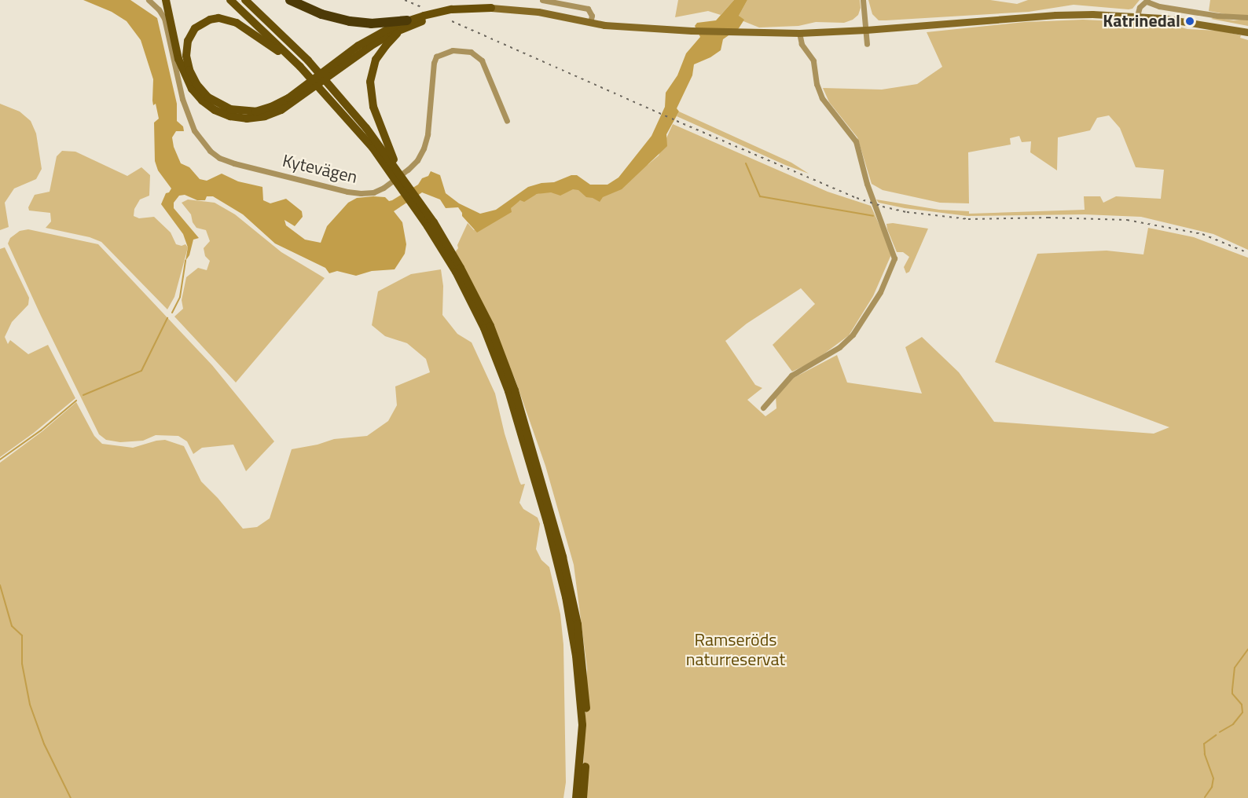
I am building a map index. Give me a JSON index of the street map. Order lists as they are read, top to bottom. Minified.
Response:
{"streets":{"street":["Kytevägen"]},"parks":["Ramseröds naturreservat"],"places":["Katrinedal"]}
